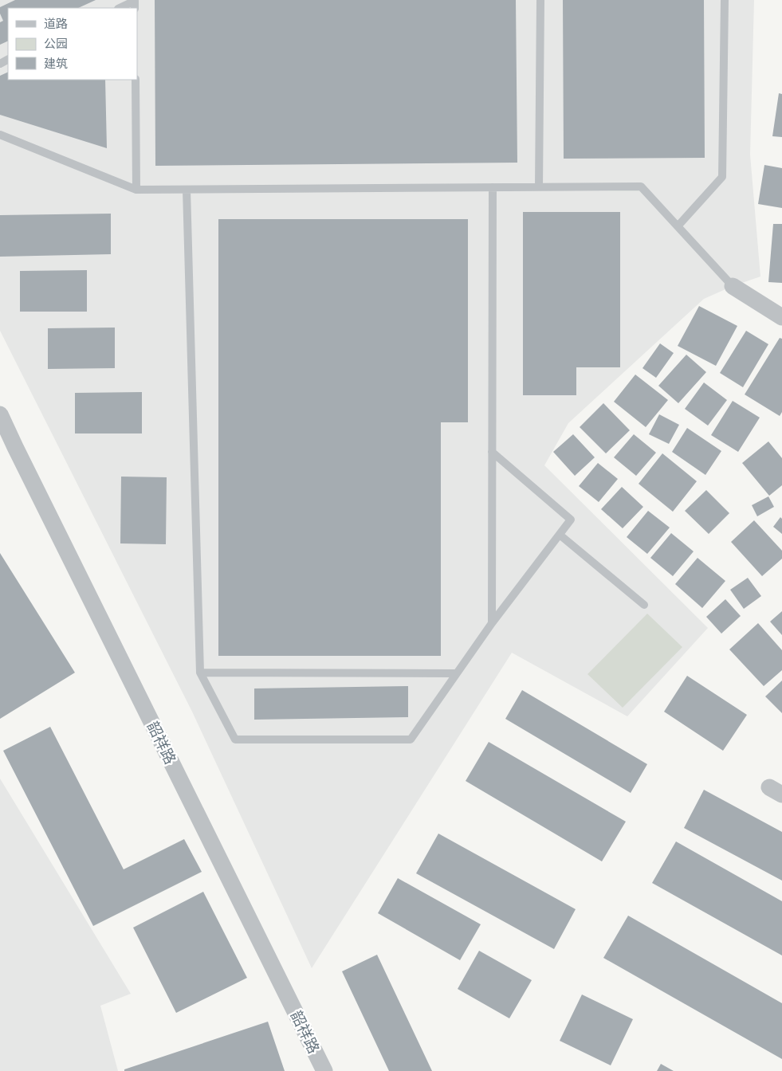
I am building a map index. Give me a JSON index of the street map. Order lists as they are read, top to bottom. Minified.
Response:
{"streets":{"street":["韶祥路"]},"legend":["道路","公园","建筑"]}
